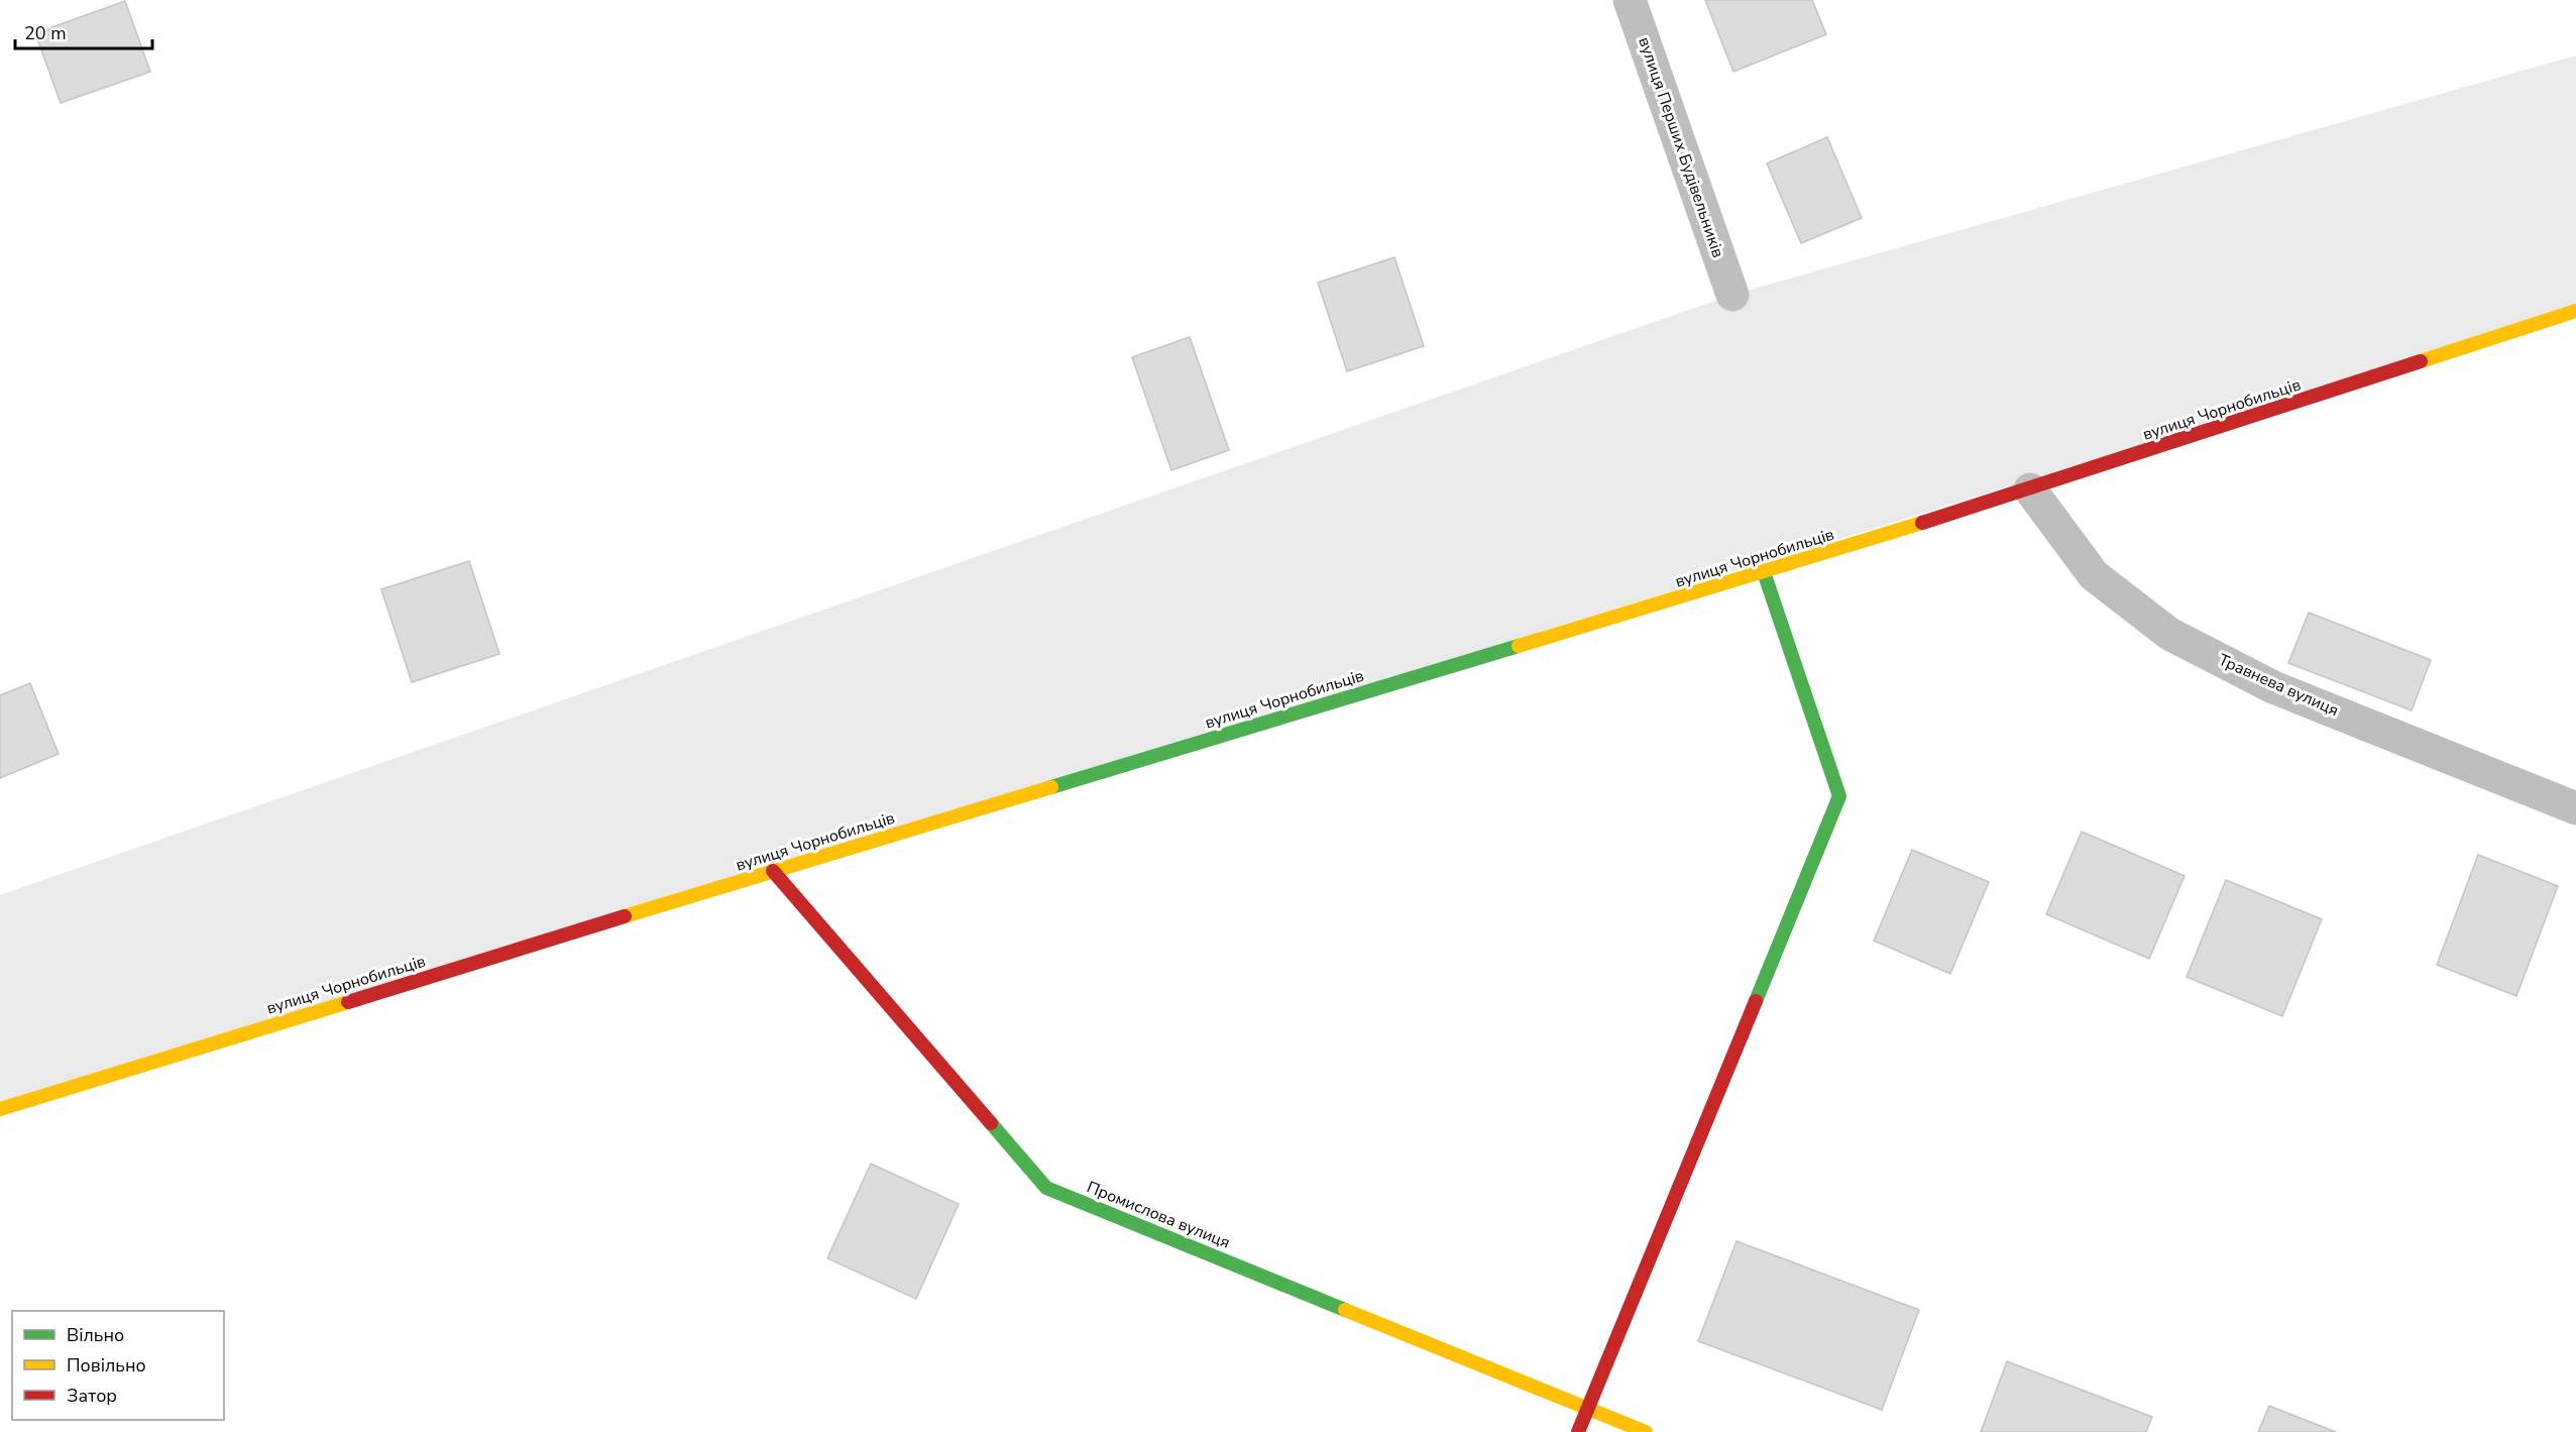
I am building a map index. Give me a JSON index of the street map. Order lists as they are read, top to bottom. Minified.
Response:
{"streets":{"street":["вулиця Перших Будівельників","вулиця Чорнобильців","Травнева вулиця","Промислова вулиця"]},"crossings":[["вулиця Чорнобильців","Травнева вулиця"],["вулиця Чорнобильців","Промислова вулиця"]],"legend":["Вільно","Повільно","Затор"],"scale_bar":"20 m"}
